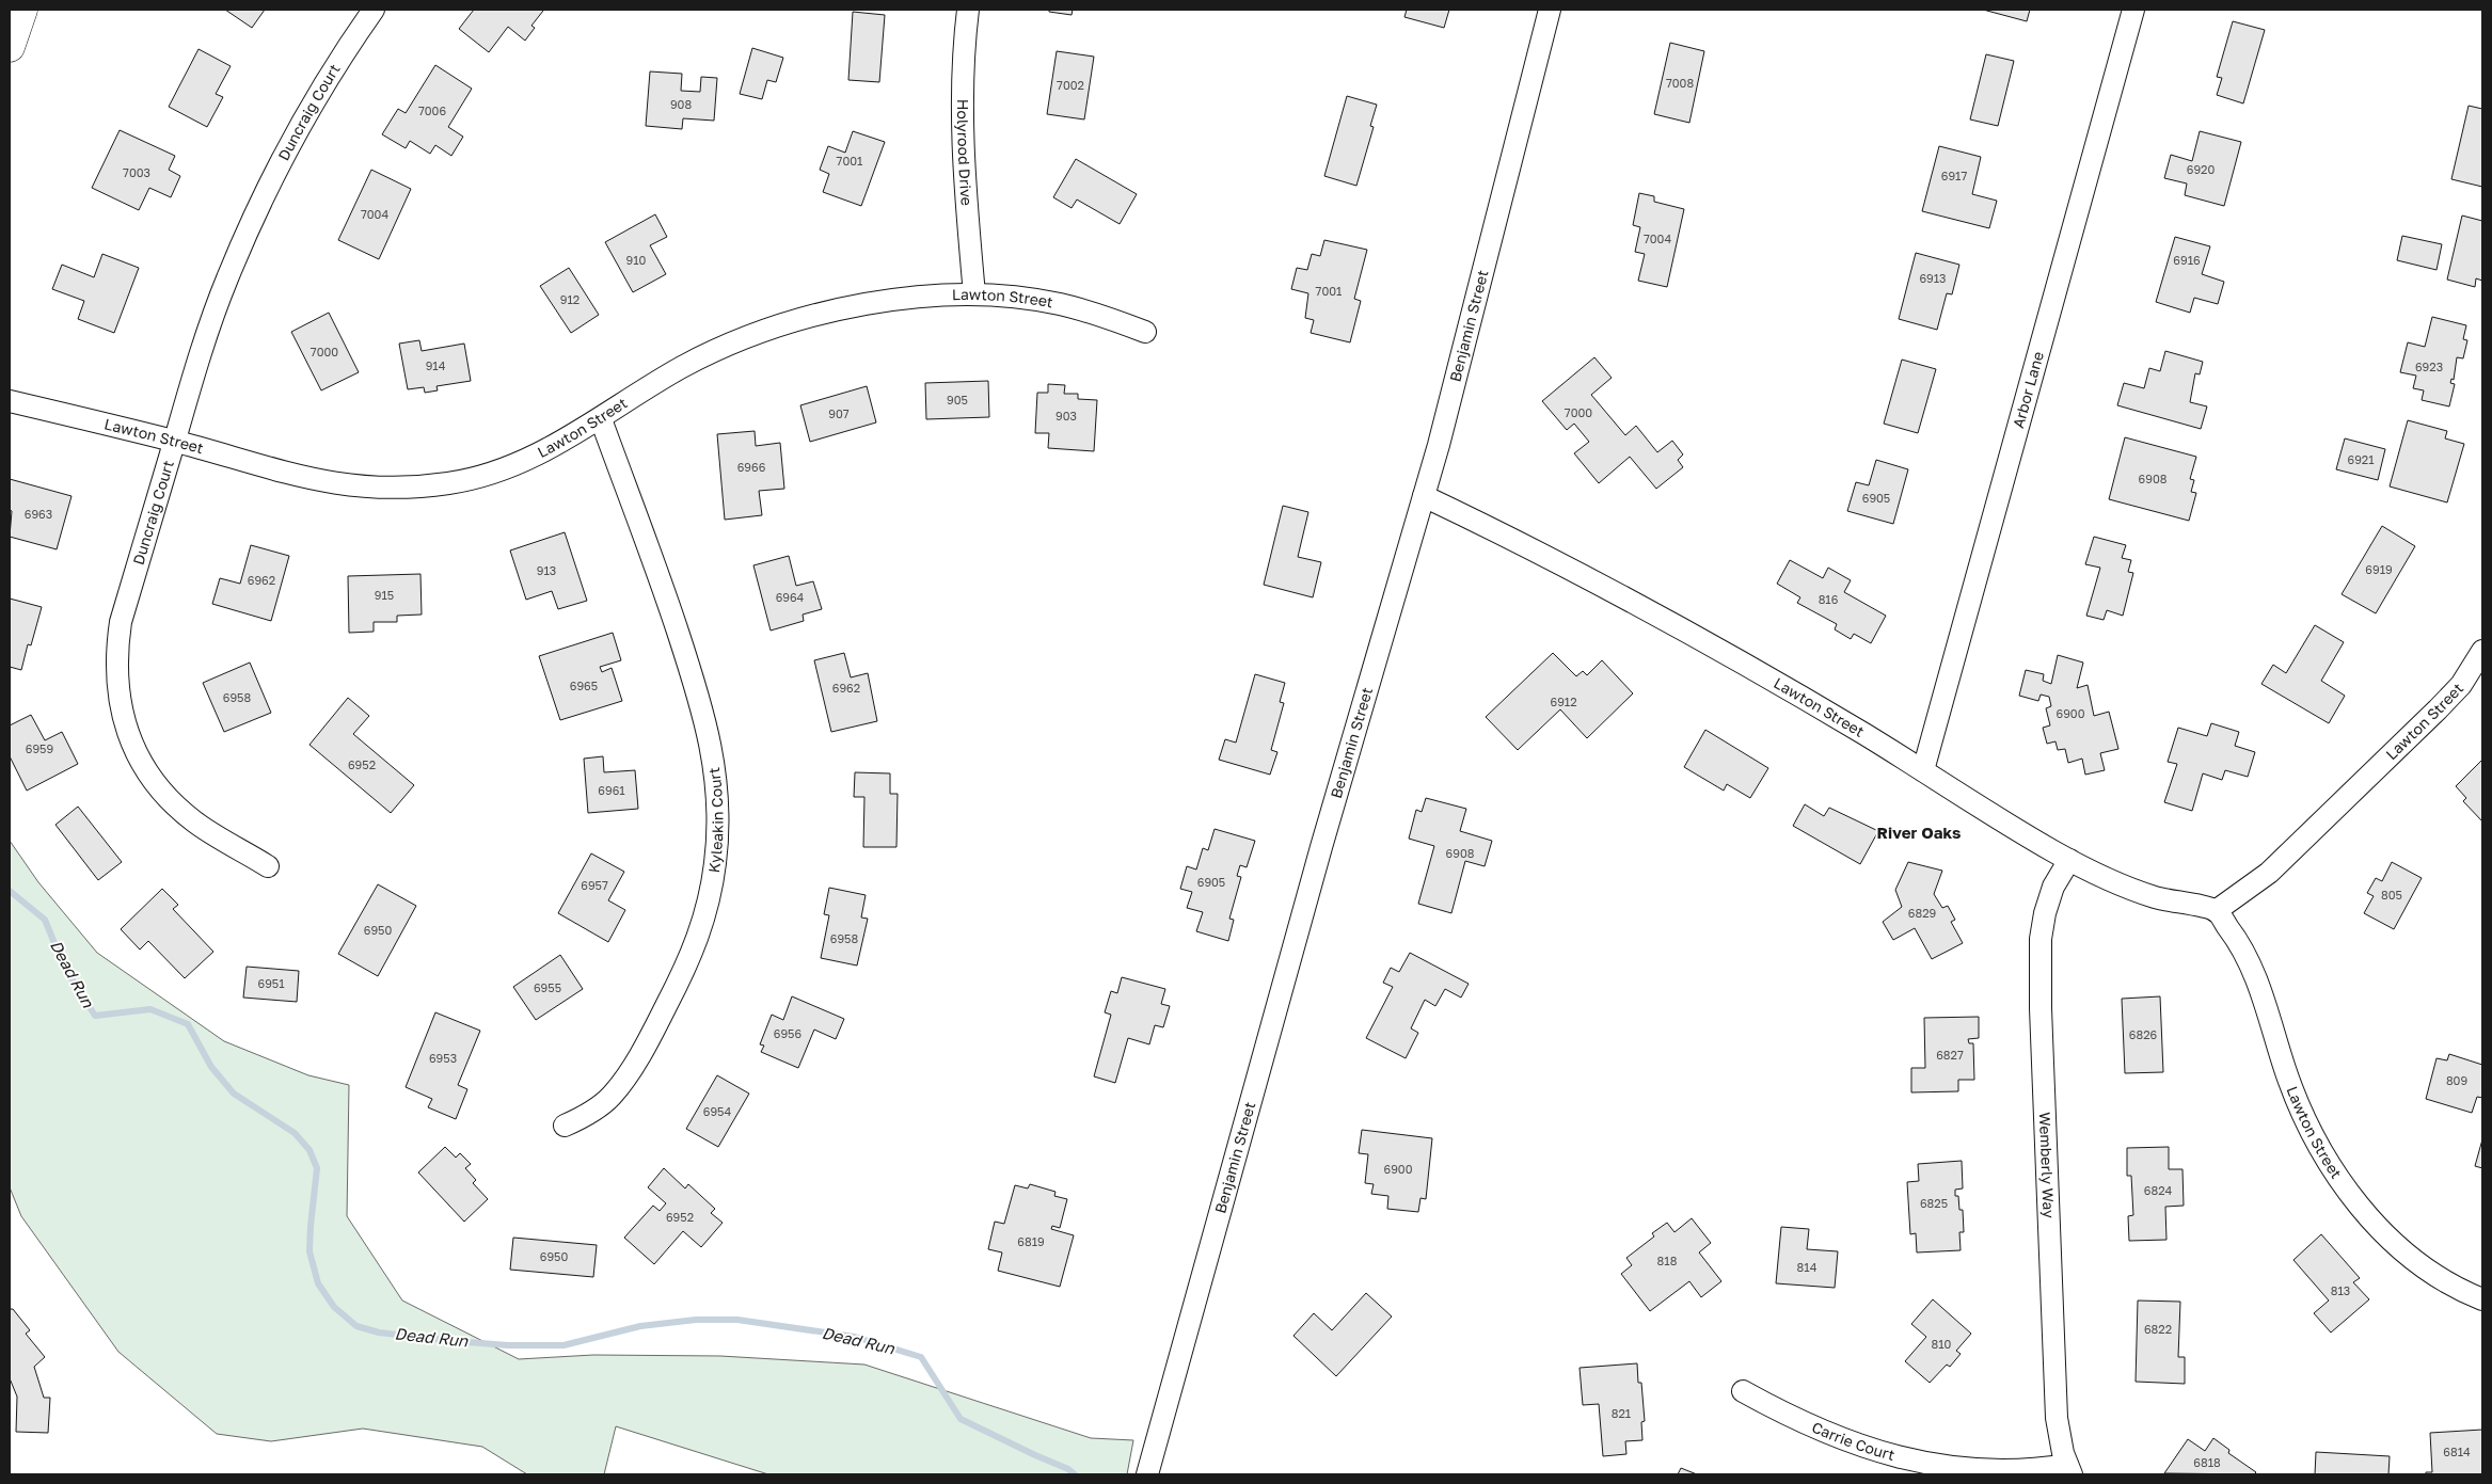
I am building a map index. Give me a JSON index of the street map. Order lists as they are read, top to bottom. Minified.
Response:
{"streets":{"street":["Duncraig Court","Holyrood Drive","Lawton Street","Benjamin Street","Arbor Lane","Kyleakin Court","Wemberly Way","Carrie Court"]},"crossings":[["Duncraig Court","Lawton Street"],["Holyrood Drive","Lawton Street"],["Lawton Street","Benjamin Street"],["Lawton Street","Arbor Lane"],["Lawton Street","Kyleakin Court"],["Lawton Street","Wemberly Way"],["Wemberly Way","Carrie Court"]],"districts":["River Oaks"],"water":["Dead Run"],"house_numbers":["7008","7002","908","7006","7001","6920","7003","6917","7004","7004","910","6916","6913","7001","912","7000","914","6923","905","7000","907","903","6921","6966","6908","6905","6963","6919","913","6962","915","6964","816","6965","6962","6958","6912","6900","6959","6952","6961","6908","6905","6957","805","6829","6950","6958","6951","6955","6956","6826","6827","6953","809","6954","6900","6824","6825","6952","6819","6950","818","814","813","6822","810","821","6814","6818"]}
